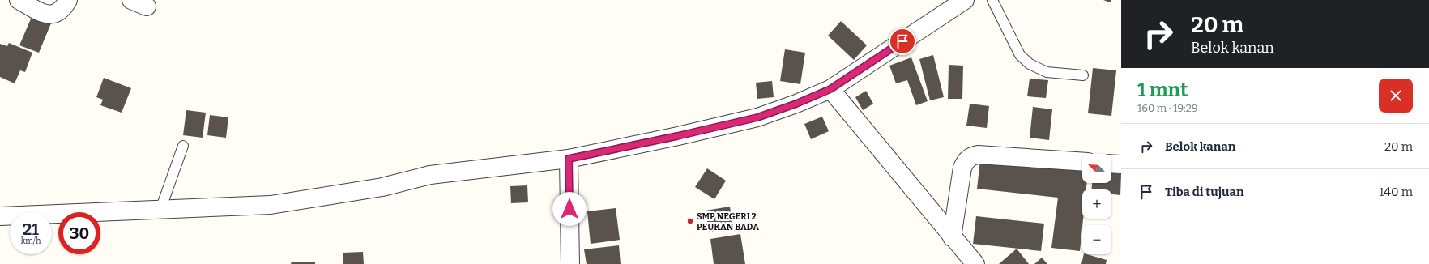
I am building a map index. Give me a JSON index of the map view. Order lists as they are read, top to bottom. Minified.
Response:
{"places":["SMP NEGERI 2 PEUKAN BADA"],"north":"top left","page":{"turn":["20 m","Belok kanan"],"heading":["1 mnt","160 m · 19:29"],"list":[{"name":"Belok kanan","value":"20 m"},{"name":"Tiba di tujuan","value":"140 m"}],"map_buttons":["+","−"],"speed":"21 km/h","limit":"30"}}
